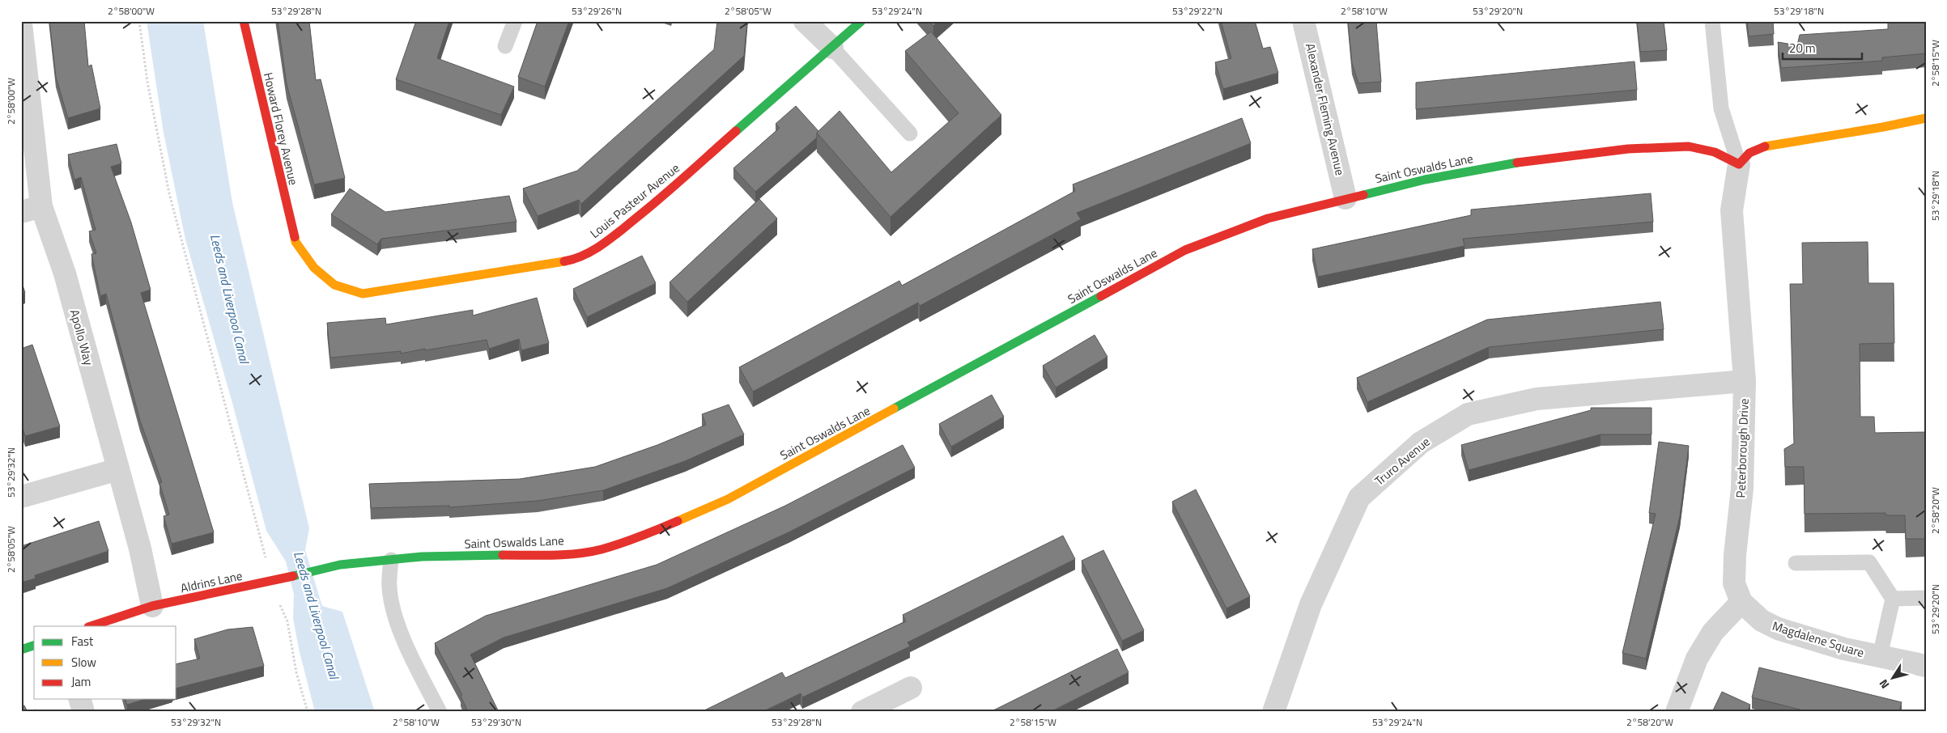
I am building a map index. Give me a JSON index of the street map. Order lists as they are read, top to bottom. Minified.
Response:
{"streets":{"street":["Alexander Fleming Avenue","Howard Florey Avenue","Saint Oswalds Lane","Louis Pasteur Avenue","Apollo Way","Peterborough Drive","Truro Avenue","Aldrins Lane","Magdalene Square"]},"crossings":[["Alexander Fleming Avenue","Saint Oswalds Lane"],["Howard Florey Avenue","Louis Pasteur Avenue"],["Saint Oswalds Lane","Peterborough Drive"],["Saint Oswalds Lane","Aldrins Lane"],["Apollo Way","Aldrins Lane"],["Peterborough Drive","Truro Avenue"],["Peterborough Drive","Magdalene Square"]],"water":["Leeds and Liverpool Canal"],"legend":["Fast","Slow","Jam"],"scale_bar":"20 m","north":"bottom left","coordinates":["2°58'00\"W","53°29'28\"N","53°29'26\"N","2°58'05\"W","53°29'24\"N","53°29'22\"N","2°58'10\"W","53°29'20\"N","53°29'18\"N","2°58'15\"W","53°29'32\"N","2°58'20\"W","53°29'30\"N"]}
